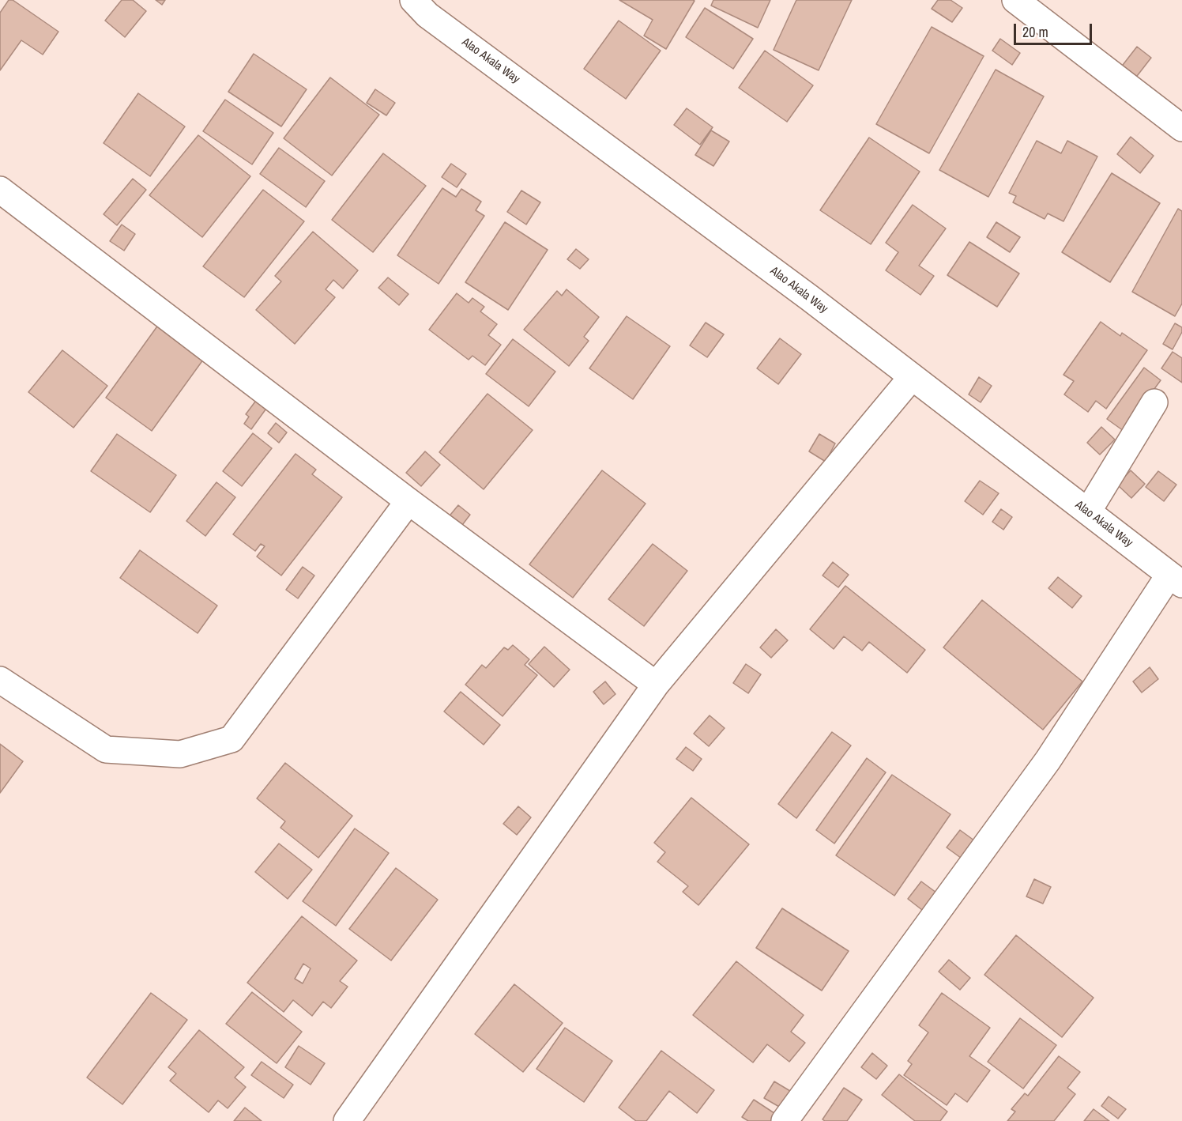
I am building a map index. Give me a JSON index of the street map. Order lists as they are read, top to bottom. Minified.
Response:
{"streets":{"street":["Alao Akala Way"]},"scale_bar":"20 m"}
